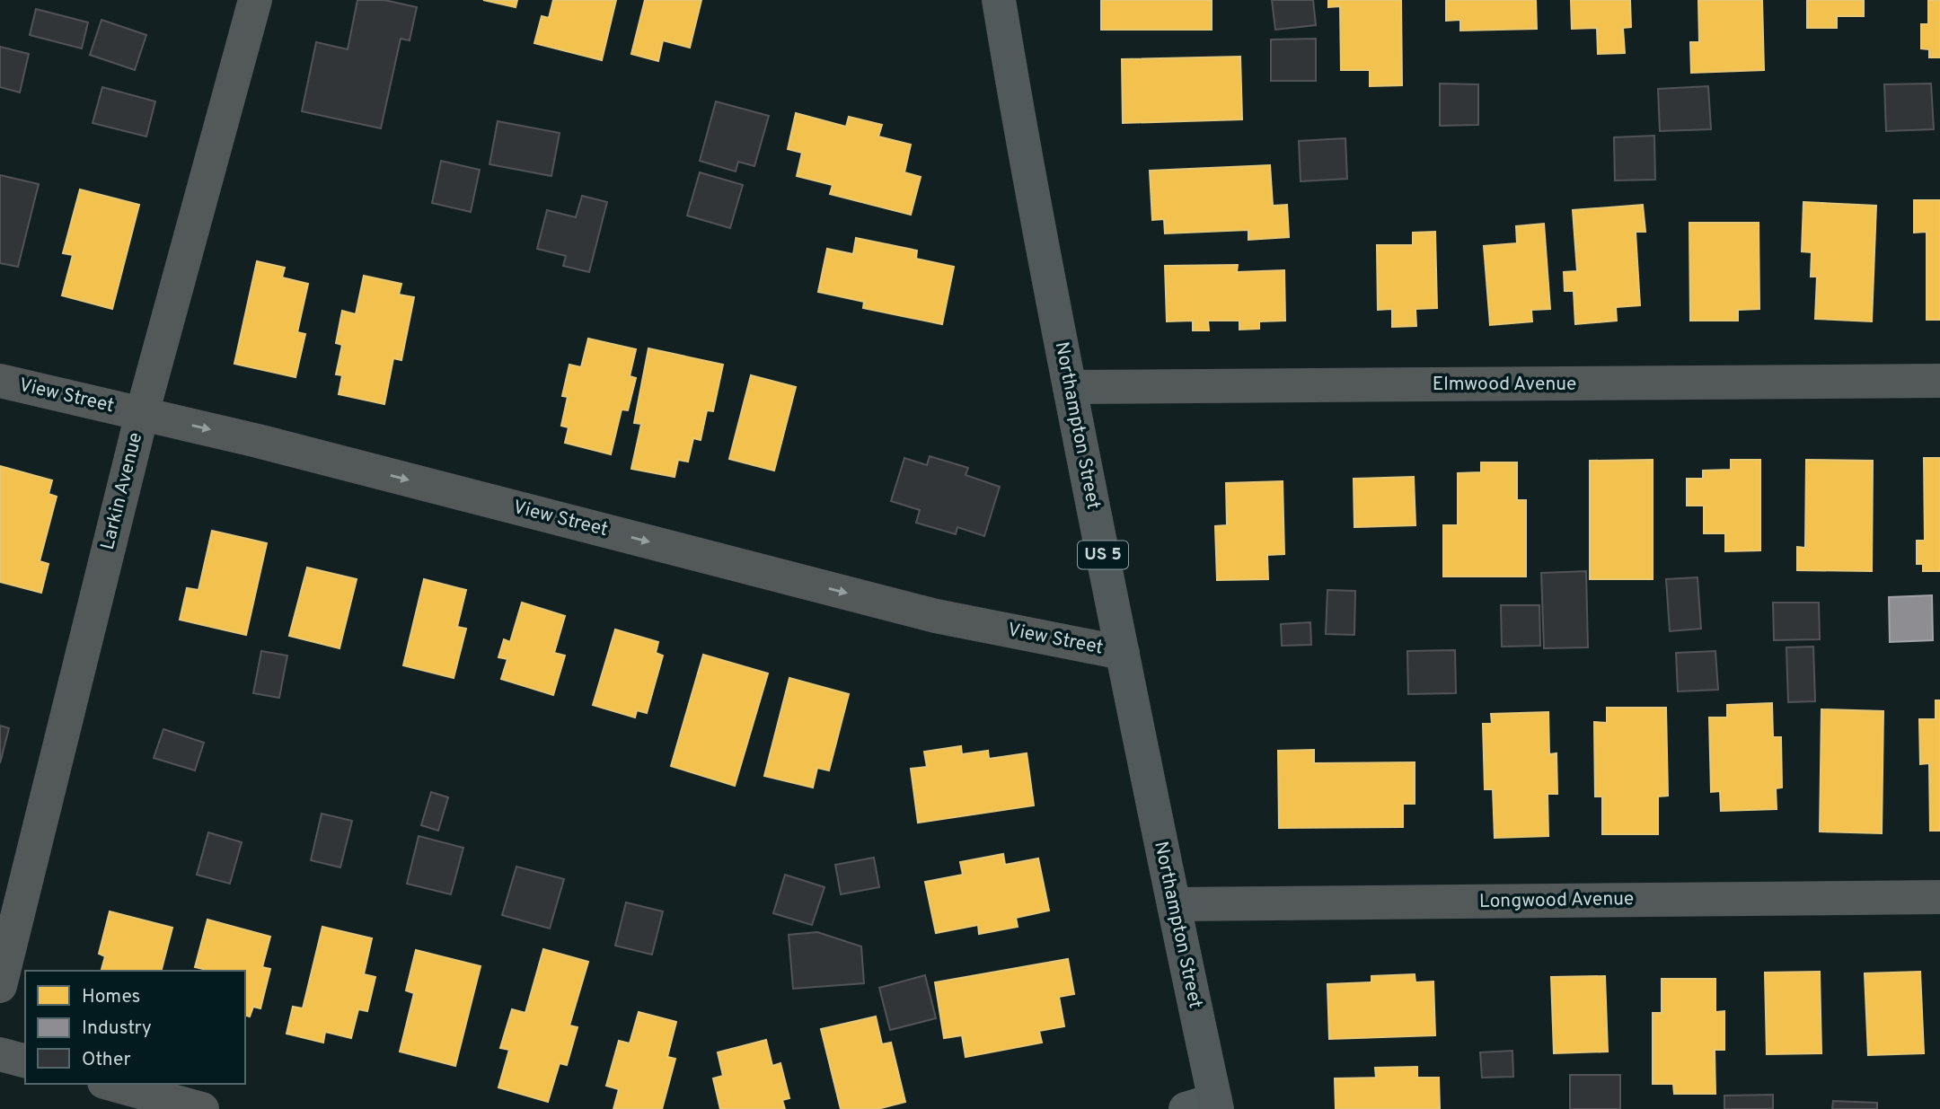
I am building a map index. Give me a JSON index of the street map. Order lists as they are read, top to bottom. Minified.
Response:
{"streets":{"main road":["Northampton Street","US 5"],"street":["Elmwood Avenue","View Street","Larkin Avenue","Longwood Avenue"]},"crossings":[["Elmwood Avenue","Northampton Street"],["View Street","Northampton Street"],["View Street","Larkin Avenue"],["Northampton Street","Longwood Avenue"]],"one_way":["View Street"],"legend":["Homes","Industry","Other"]}
